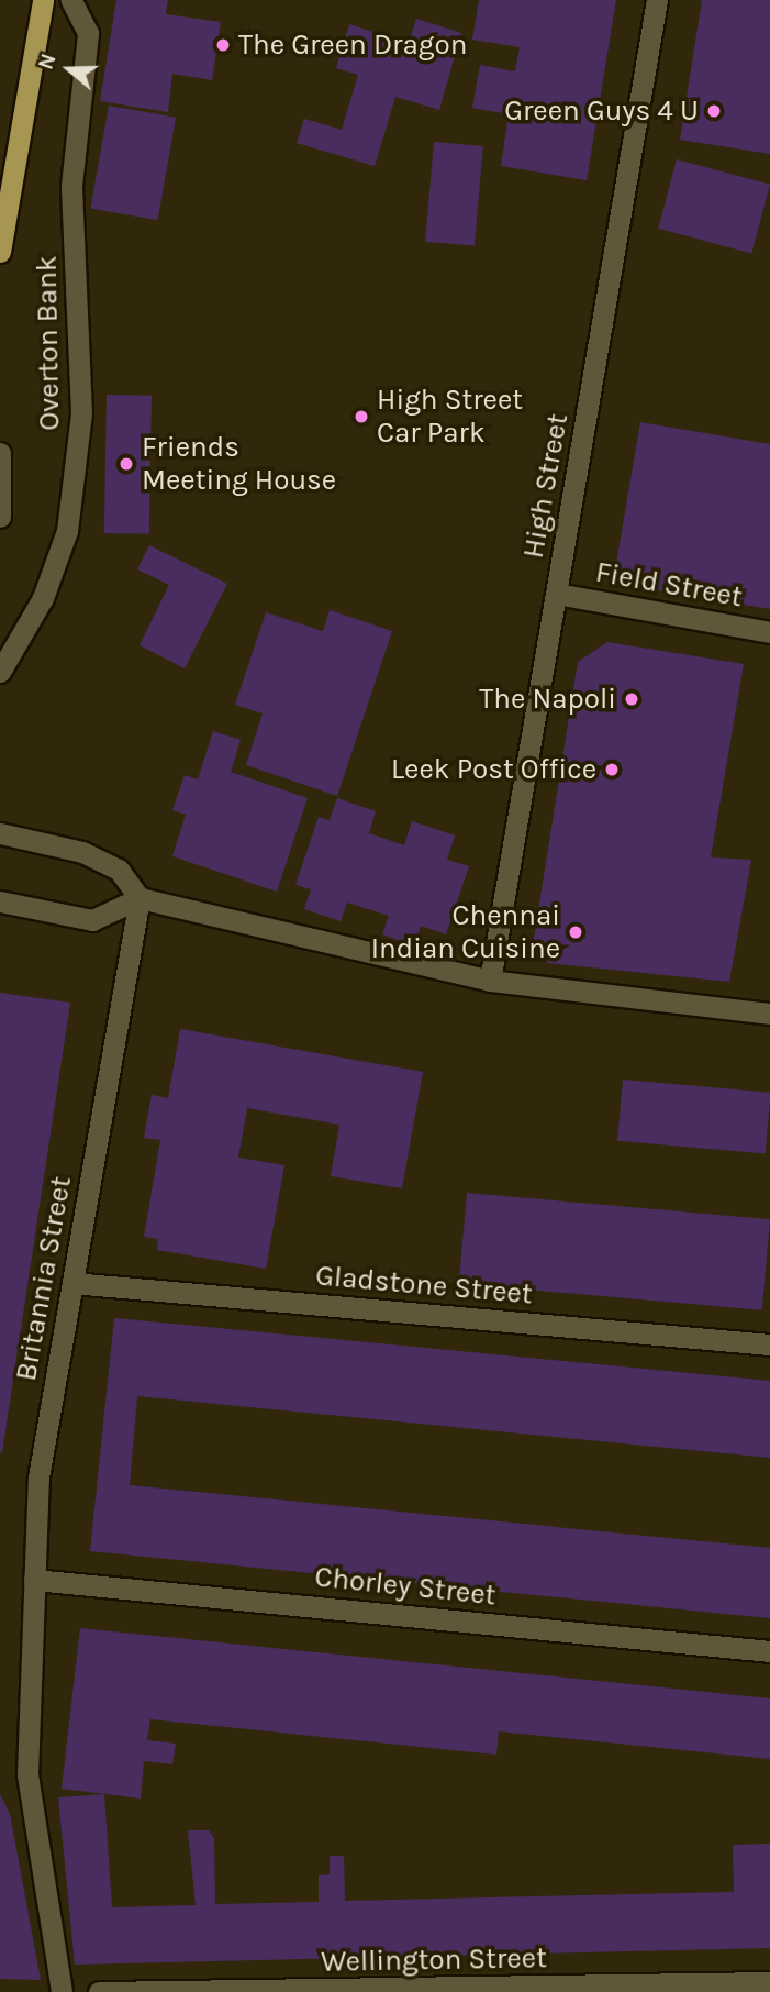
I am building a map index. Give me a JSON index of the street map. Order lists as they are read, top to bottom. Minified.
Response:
{"streets":{"street":["Overton Bank","High Street","Field Street","Britannia Street","Gladstone Street","Chorley Street","Wellington Street"]},"crossings":[["High Street","Field Street"],["Britannia Street","Gladstone Street"],["Britannia Street","Chorley Street"]],"places":["The Green Dragon","Green Guys 4 U","High Street Car Park","Friends Meeting House","The Napoli","Leek Post Office","Chennai Indian Cuisine"],"north":"left"}
